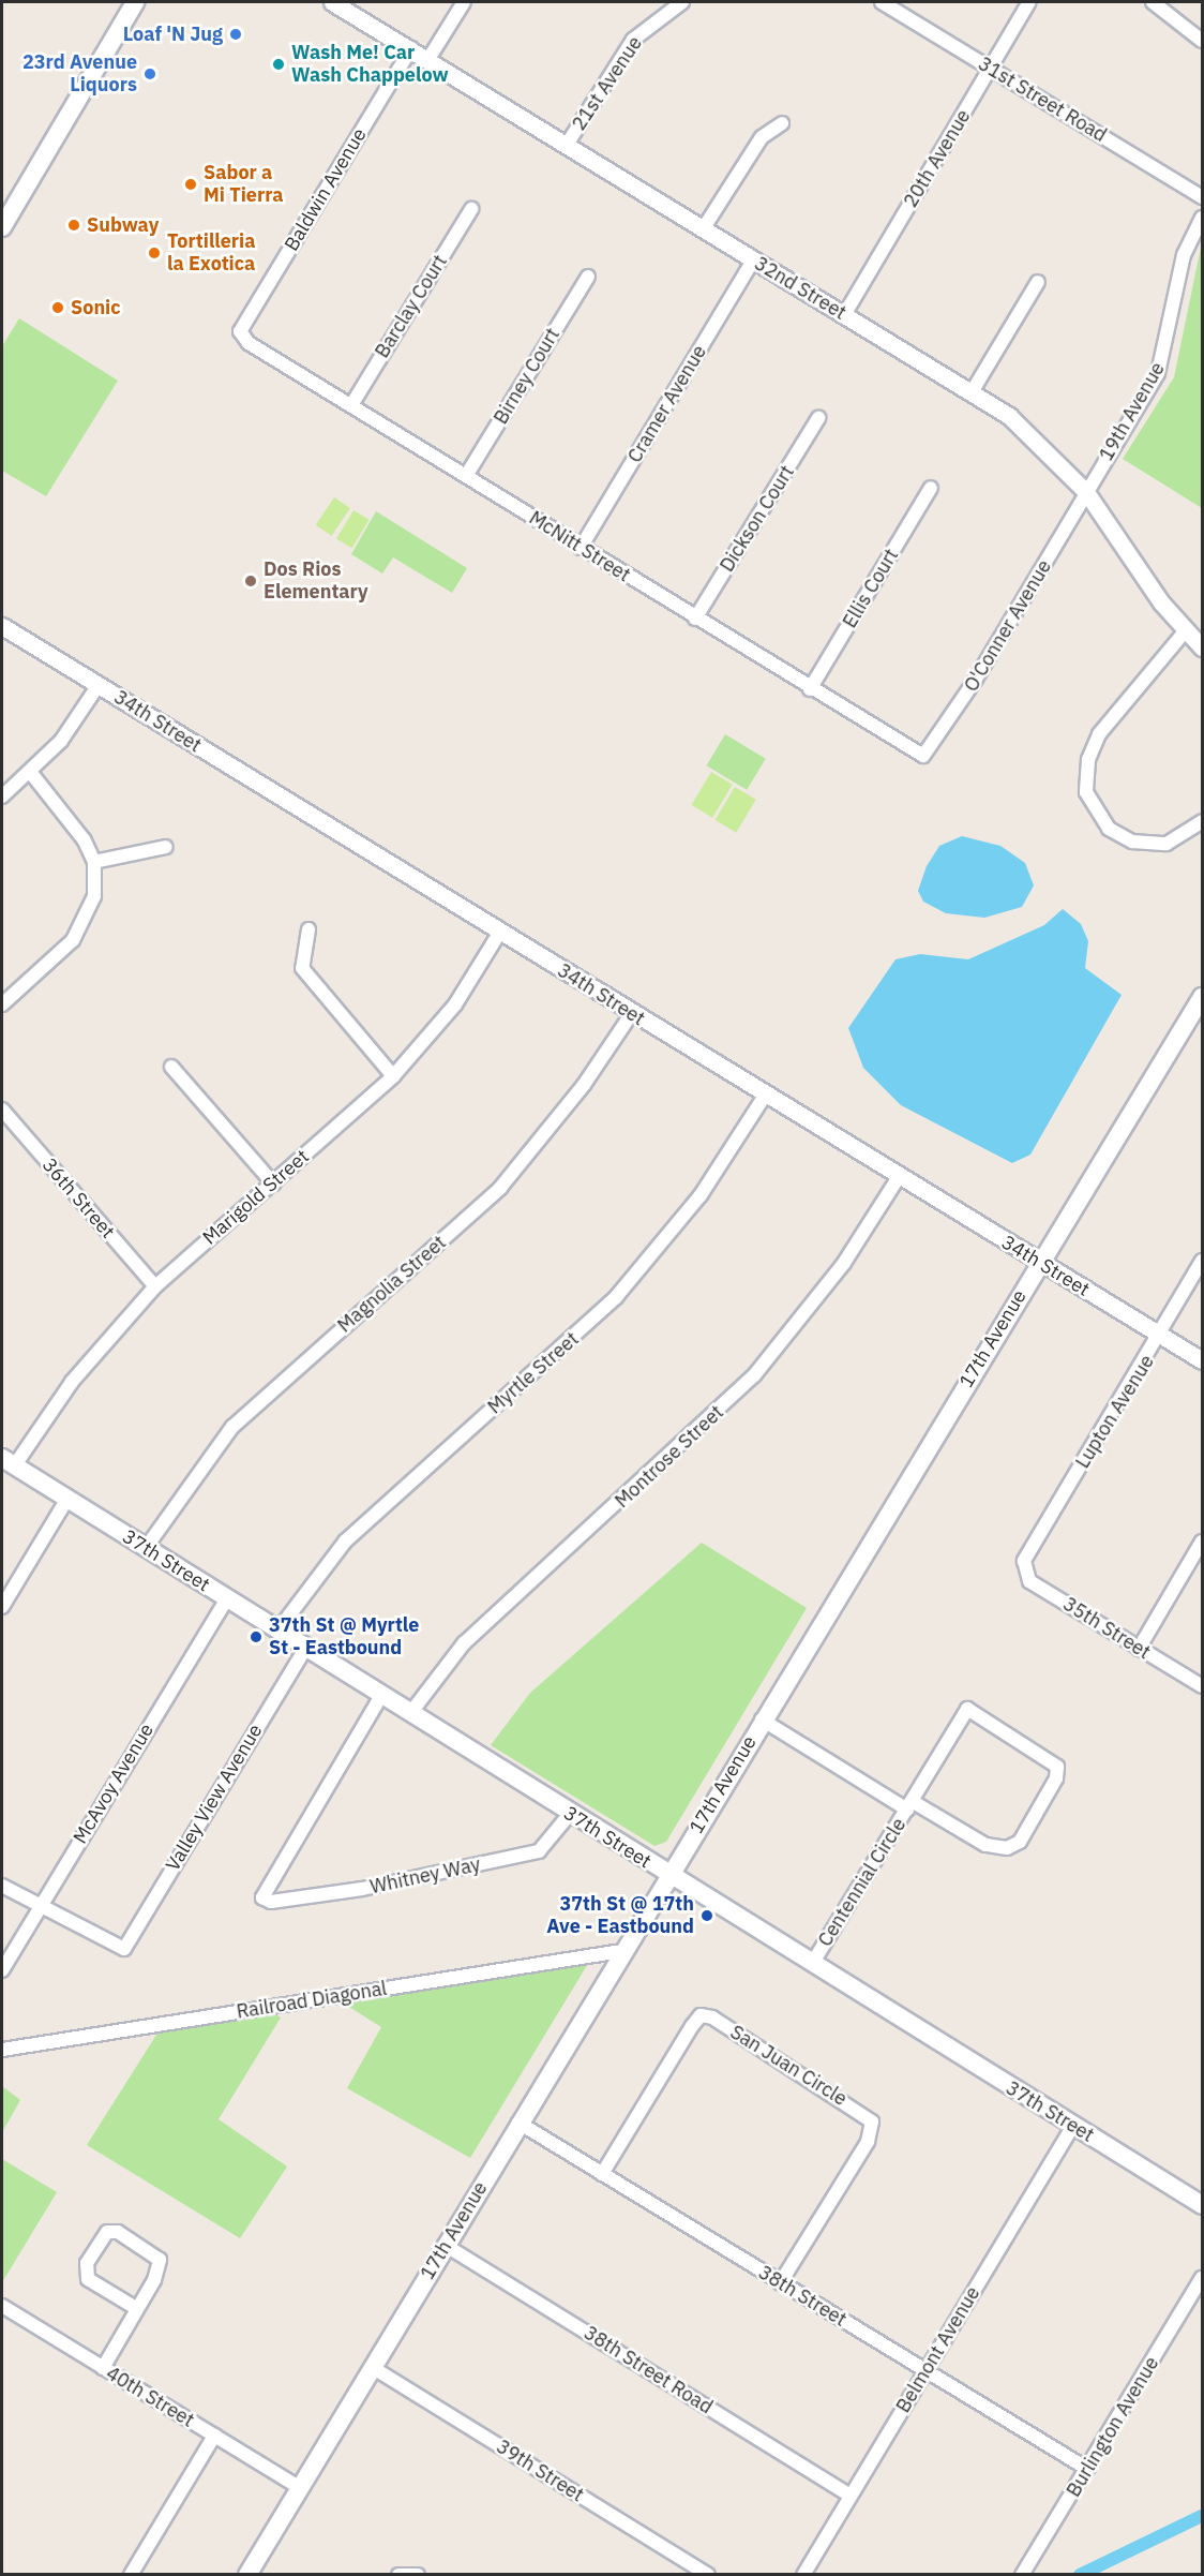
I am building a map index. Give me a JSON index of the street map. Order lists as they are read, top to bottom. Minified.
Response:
{"streets":{"main road":["17th Avenue","37th Street"],"street":["21st Avenue","31st Street Road","20th Avenue","Baldwin Avenue","32nd Street","Barclay Court","Birney Court","Cramer Avenue","19th Avenue","Dickson Court","McNitt Street","Ellis Court","O'Conner Avenue","34th Street","Marigold Street","36th Street","Magnolia Street","Myrtle Street","Lupton Avenue","Montrose Street","35th Street","McAvoy Avenue","Valley View Avenue","Whitney Way","Centennial Circle","Railroad Diagonal","San Juan Circle","38th Street","Belmont Avenue","38th Street Road","40th Street","Burlington Avenue","39th Street"]},"crossings":[["21st Avenue","32nd Street"],["31st Street Road","20th Avenue"],["20th Avenue","32nd Street"],["Baldwin Avenue","32nd Street"],["Baldwin Avenue","McNitt Street"],["32nd Street","Cramer Avenue"],["32nd Street","19th Avenue"],["32nd Street","O'Conner Avenue"],["Barclay Court","McNitt Street"],["Birney Court","McNitt Street"],["Cramer Avenue","McNitt Street"],["19th Avenue","O'Conner Avenue"],["Dickson Court","McNitt Street"],["McNitt Street","Ellis Court"],["McNitt Street","O'Conner Avenue"],["34th Street","Marigold Street"],["34th Street","Magnolia Street"],["34th Street","17th Avenue"],["34th Street","Myrtle Street"],["34th Street","Lupton Avenue"],["34th Street","Montrose Street"],["Marigold Street","36th Street"],["Marigold Street","37th Street"],["Magnolia Street","37th Street"],["17th Avenue","37th Street"],["17th Avenue","Railroad Diagonal"],["17th Avenue","38th Street"],["17th Avenue","38th Street Road"],["17th Avenue","40th Street"],["17th Avenue","39th Street"],["Myrtle Street","37th Street"],["Lupton Avenue","35th Street"],["Montrose Street","37th Street"],["37th Street","McAvoy Avenue"],["37th Street","Valley View Avenue"],["37th Street","Whitney Way"],["37th Street","Centennial Circle"],["37th Street","Belmont Avenue"],["McAvoy Avenue","Valley View Avenue"],["San Juan Circle","38th Street"],["38th Street","Belmont Avenue"],["38th Street","Burlington Avenue"],["Belmont Avenue","38th Street Road"]],"places":["Loaf 'N Jug","Wash Me! Car Wash Chappelow","23rd Avenue Liquors","Sabor a Mi Tierra","Subway","Tortilleria la Exotica","Sonic","Dos Rios Elementary","37th St @ Myrtle St - Eastbound","37th St @ 17th Ave - Eastbound"]}
